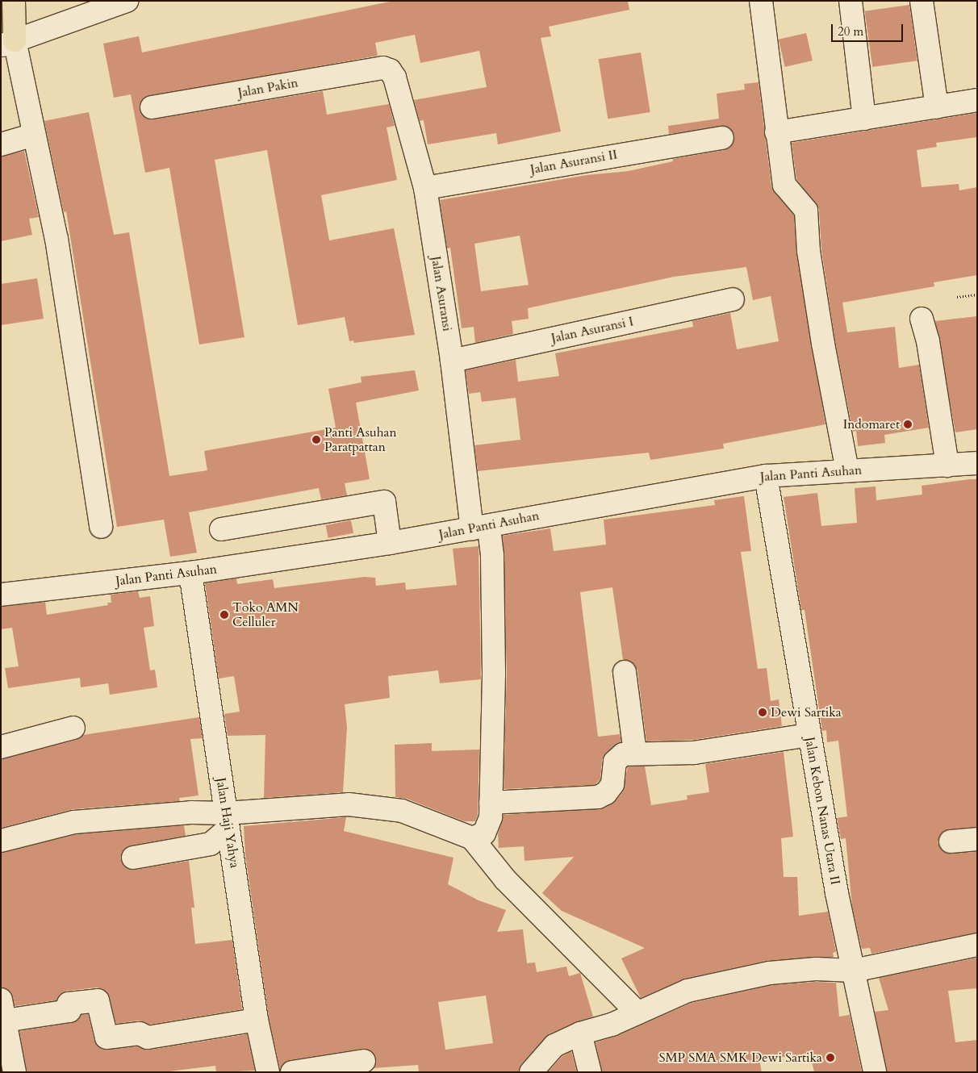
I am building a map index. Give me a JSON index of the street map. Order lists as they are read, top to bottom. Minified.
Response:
{"streets":{"street":["Jalan Pakin","Jalan Asuransi II","Jalan Asuransi","Jalan Asuransi I","Jalan Panti Asuhan","Jalan Kebon Nanas Utara II","Jalan Haji Yahya"]},"crossings":[["Jalan Pakin","Jalan Asuransi"],["Jalan Asuransi II","Jalan Asuransi"],["Jalan Asuransi","Jalan Asuransi I"],["Jalan Asuransi","Jalan Panti Asuhan"],["Jalan Panti Asuhan","Jalan Kebon Nanas Utara II"],["Jalan Panti Asuhan","Jalan Haji Yahya"]],"places":["Indomaret","Panti Asuhan Paratpattan","Toko AMN Celluler","Dewi Sartika","SMP SMA SMK Dewi Sartika"],"scale_bar":"20 m"}
